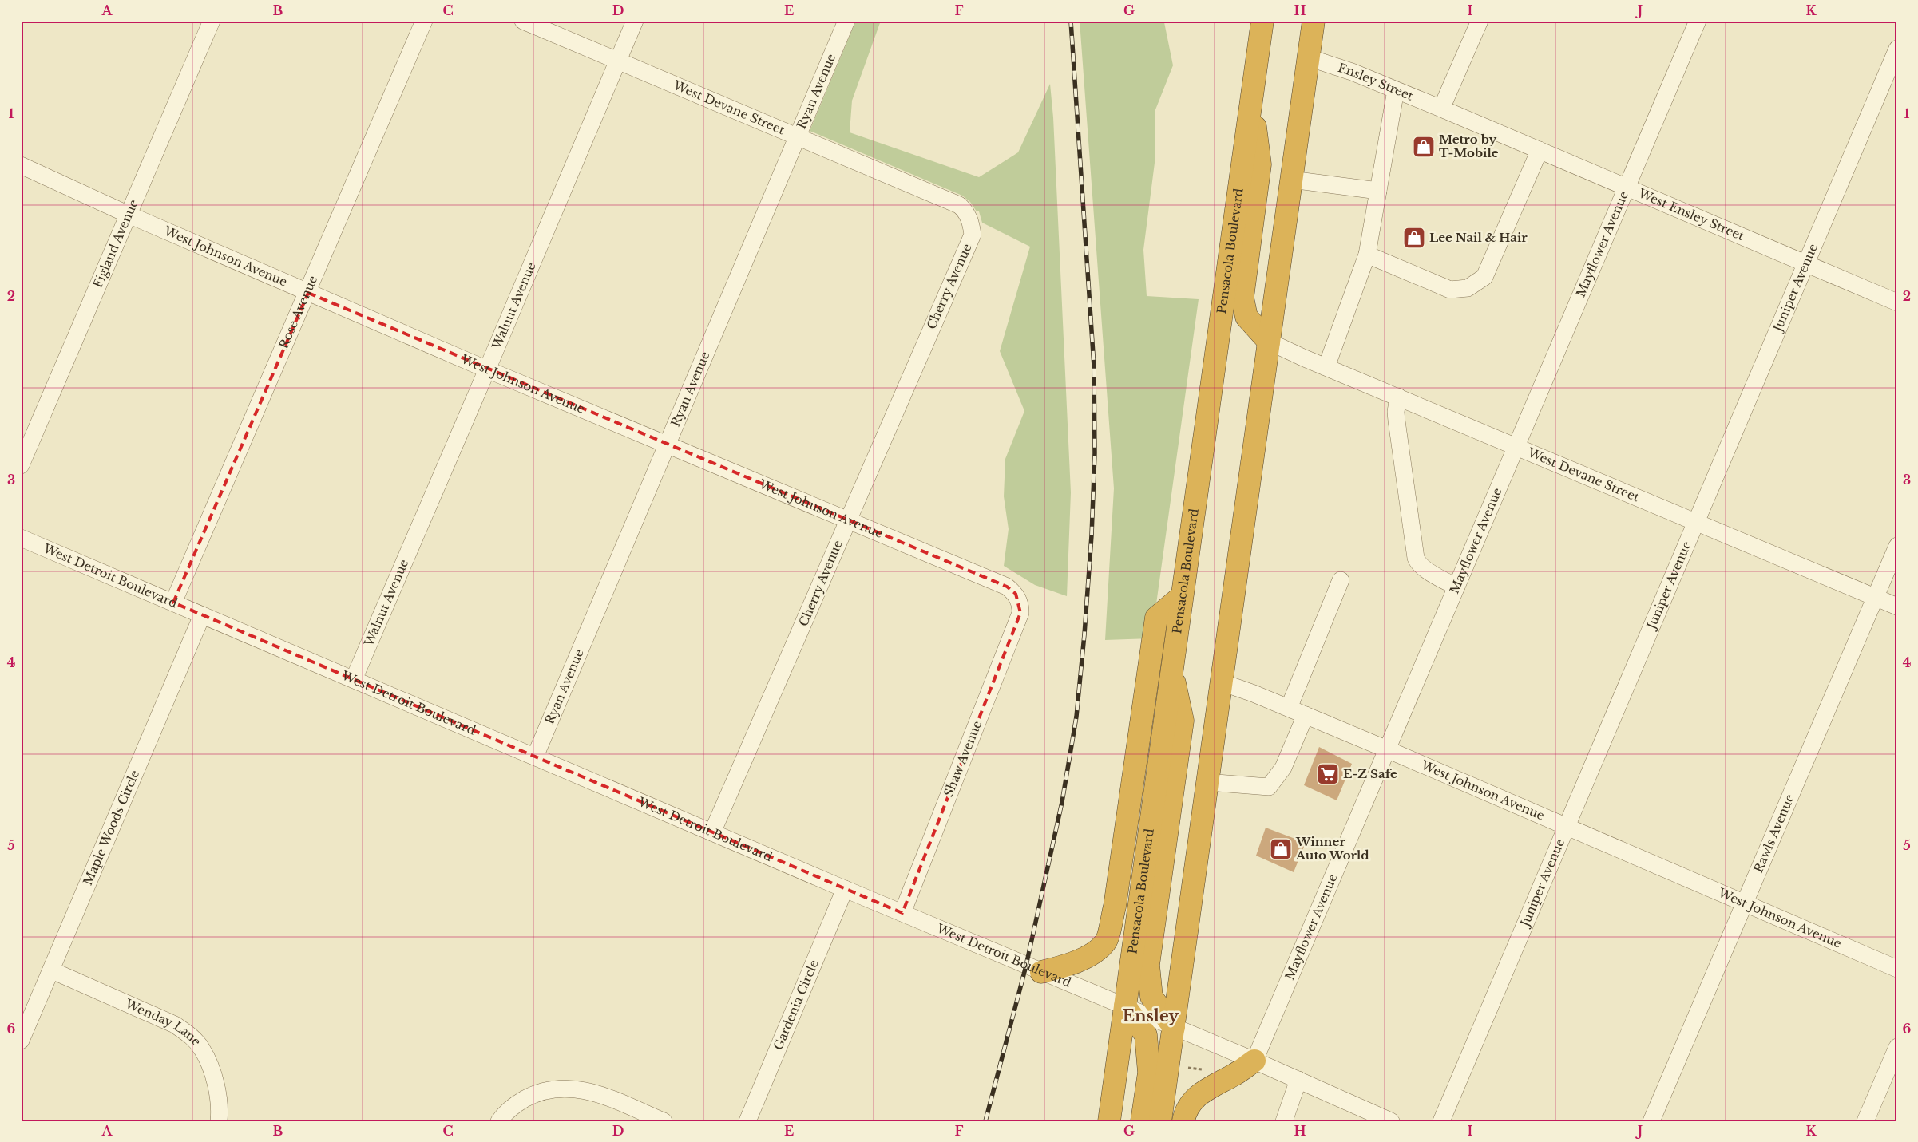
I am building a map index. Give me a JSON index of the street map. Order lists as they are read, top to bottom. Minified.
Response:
{"streets":{"highway":["Pensacola Boulevard"],"street":["Ensley Street","Ryan Avenue","West Devane Street","West Ensley Street","Figland Avenue","Mayflower Avenue","West Johnson Avenue","Cherry Avenue","Juniper Avenue","Walnut Avenue","Rose Avenue","West Detroit Boulevard","Shaw Avenue","Maple Woods Circle","Rawls Avenue","Gardenia Circle","Wenday Lane"]},"crossings":[["Ensley Street","West Ensley Street"],["Ryan Avenue","West Devane Street"],["Ryan Avenue","West Johnson Avenue"],["Ryan Avenue","West Detroit Boulevard"],["West Devane Street","Mayflower Avenue"],["West Devane Street","Cherry Avenue"],["West Devane Street","Juniper Avenue"],["West Devane Street","Walnut Avenue"],["West Devane Street","Rawls Avenue"],["West Ensley Street","Mayflower Avenue"],["West Ensley Street","Juniper Avenue"],["Figland Avenue","West Johnson Avenue"],["Mayflower Avenue","West Johnson Avenue"],["Mayflower Avenue","West Detroit Boulevard"],["Pensacola Boulevard","West Detroit Boulevard"],["West Johnson Avenue","Cherry Avenue"],["West Johnson Avenue","Juniper Avenue"],["West Johnson Avenue","Walnut Avenue"],["West Johnson Avenue","Rose Avenue"],["West Johnson Avenue","Shaw Avenue"],["West Johnson Avenue","Rawls Avenue"],["Cherry Avenue","West Detroit Boulevard"],["Walnut Avenue","West Detroit Boulevard"],["Rose Avenue","West Detroit Boulevard"],["West Detroit Boulevard","Shaw Avenue"],["West Detroit Boulevard","Maple Woods Circle"],["West Detroit Boulevard","Gardenia Circle"],["Maple Woods Circle","Wenday Lane"]],"districts":["Ensley"],"places":{"shop":["Metro by T-Mobile","Lee Nail & Hair","Winner Auto World"],"supermarket":["E-Z Safe"]},"grid":{"columns":["A","B","C","D","E","F","G","H","I","J","K"],"rows":["1","2","3","4","5","6"]}}
